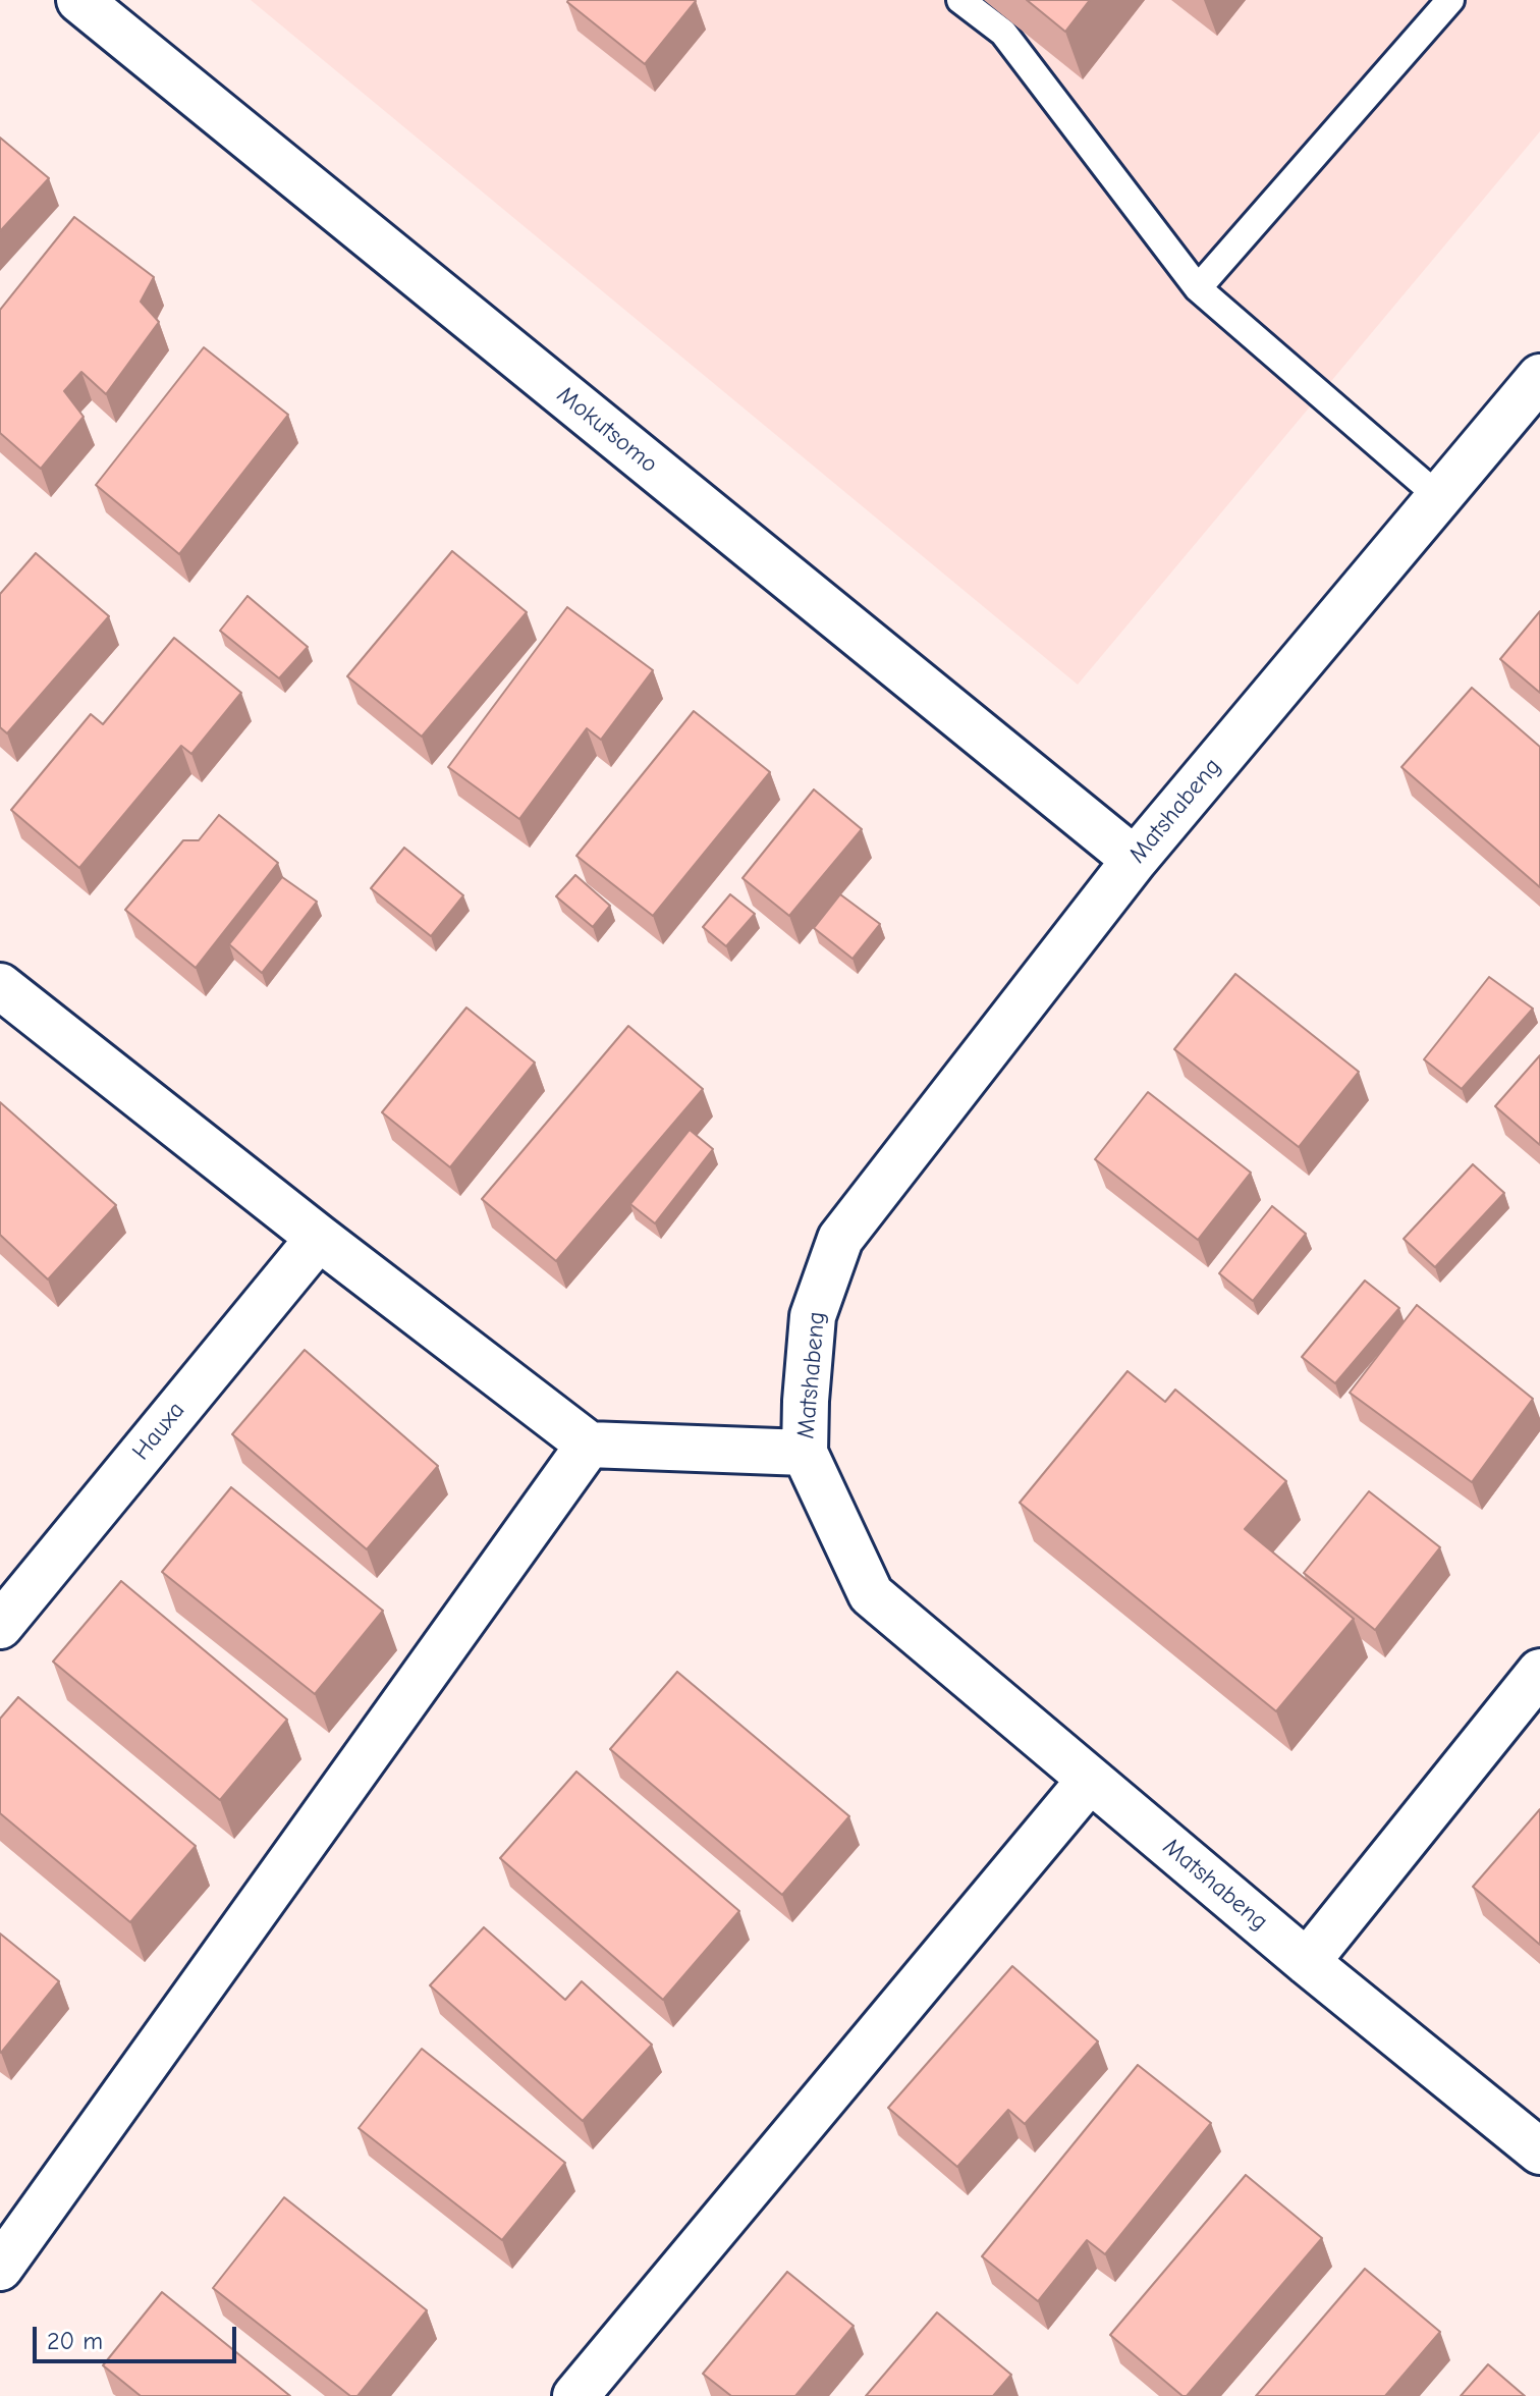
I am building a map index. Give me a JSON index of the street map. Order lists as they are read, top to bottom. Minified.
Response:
{"streets":{"street":["Mokutsomo","Matshabeng","Hauxa"]},"crossings":[["Mokutsomo","Matshabeng"]],"scale_bar":"20 m"}
